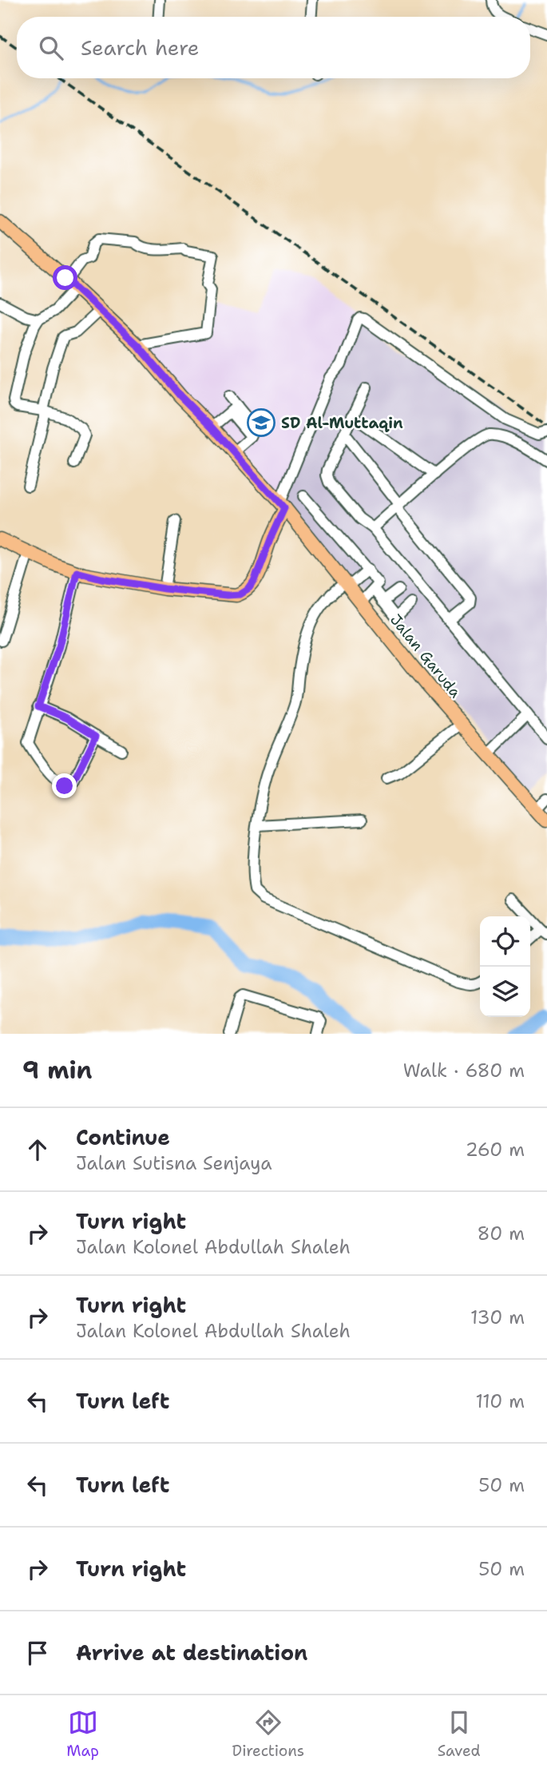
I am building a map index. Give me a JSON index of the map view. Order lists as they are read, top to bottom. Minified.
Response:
{"streets":{"main road":["Jalan Garuda"]},"places":{"school or university":["SD Al-Muttaqin"]},"page":{"search":"Search here","heading":["9 min","Walk · 680 m"],"list":[["Continue","Jalan Sutisna Senjaya","260 m"],["Turn right","Jalan Kolonel Abdullah Shaleh","80 m"],["Turn right","Jalan Kolonel Abdullah Shaleh","130 m"],["Turn left","110 m"],["Turn left","50 m"],["Turn right","50 m"],"Arrive at destination"],"nav":["Map","Directions","Saved"]}}
